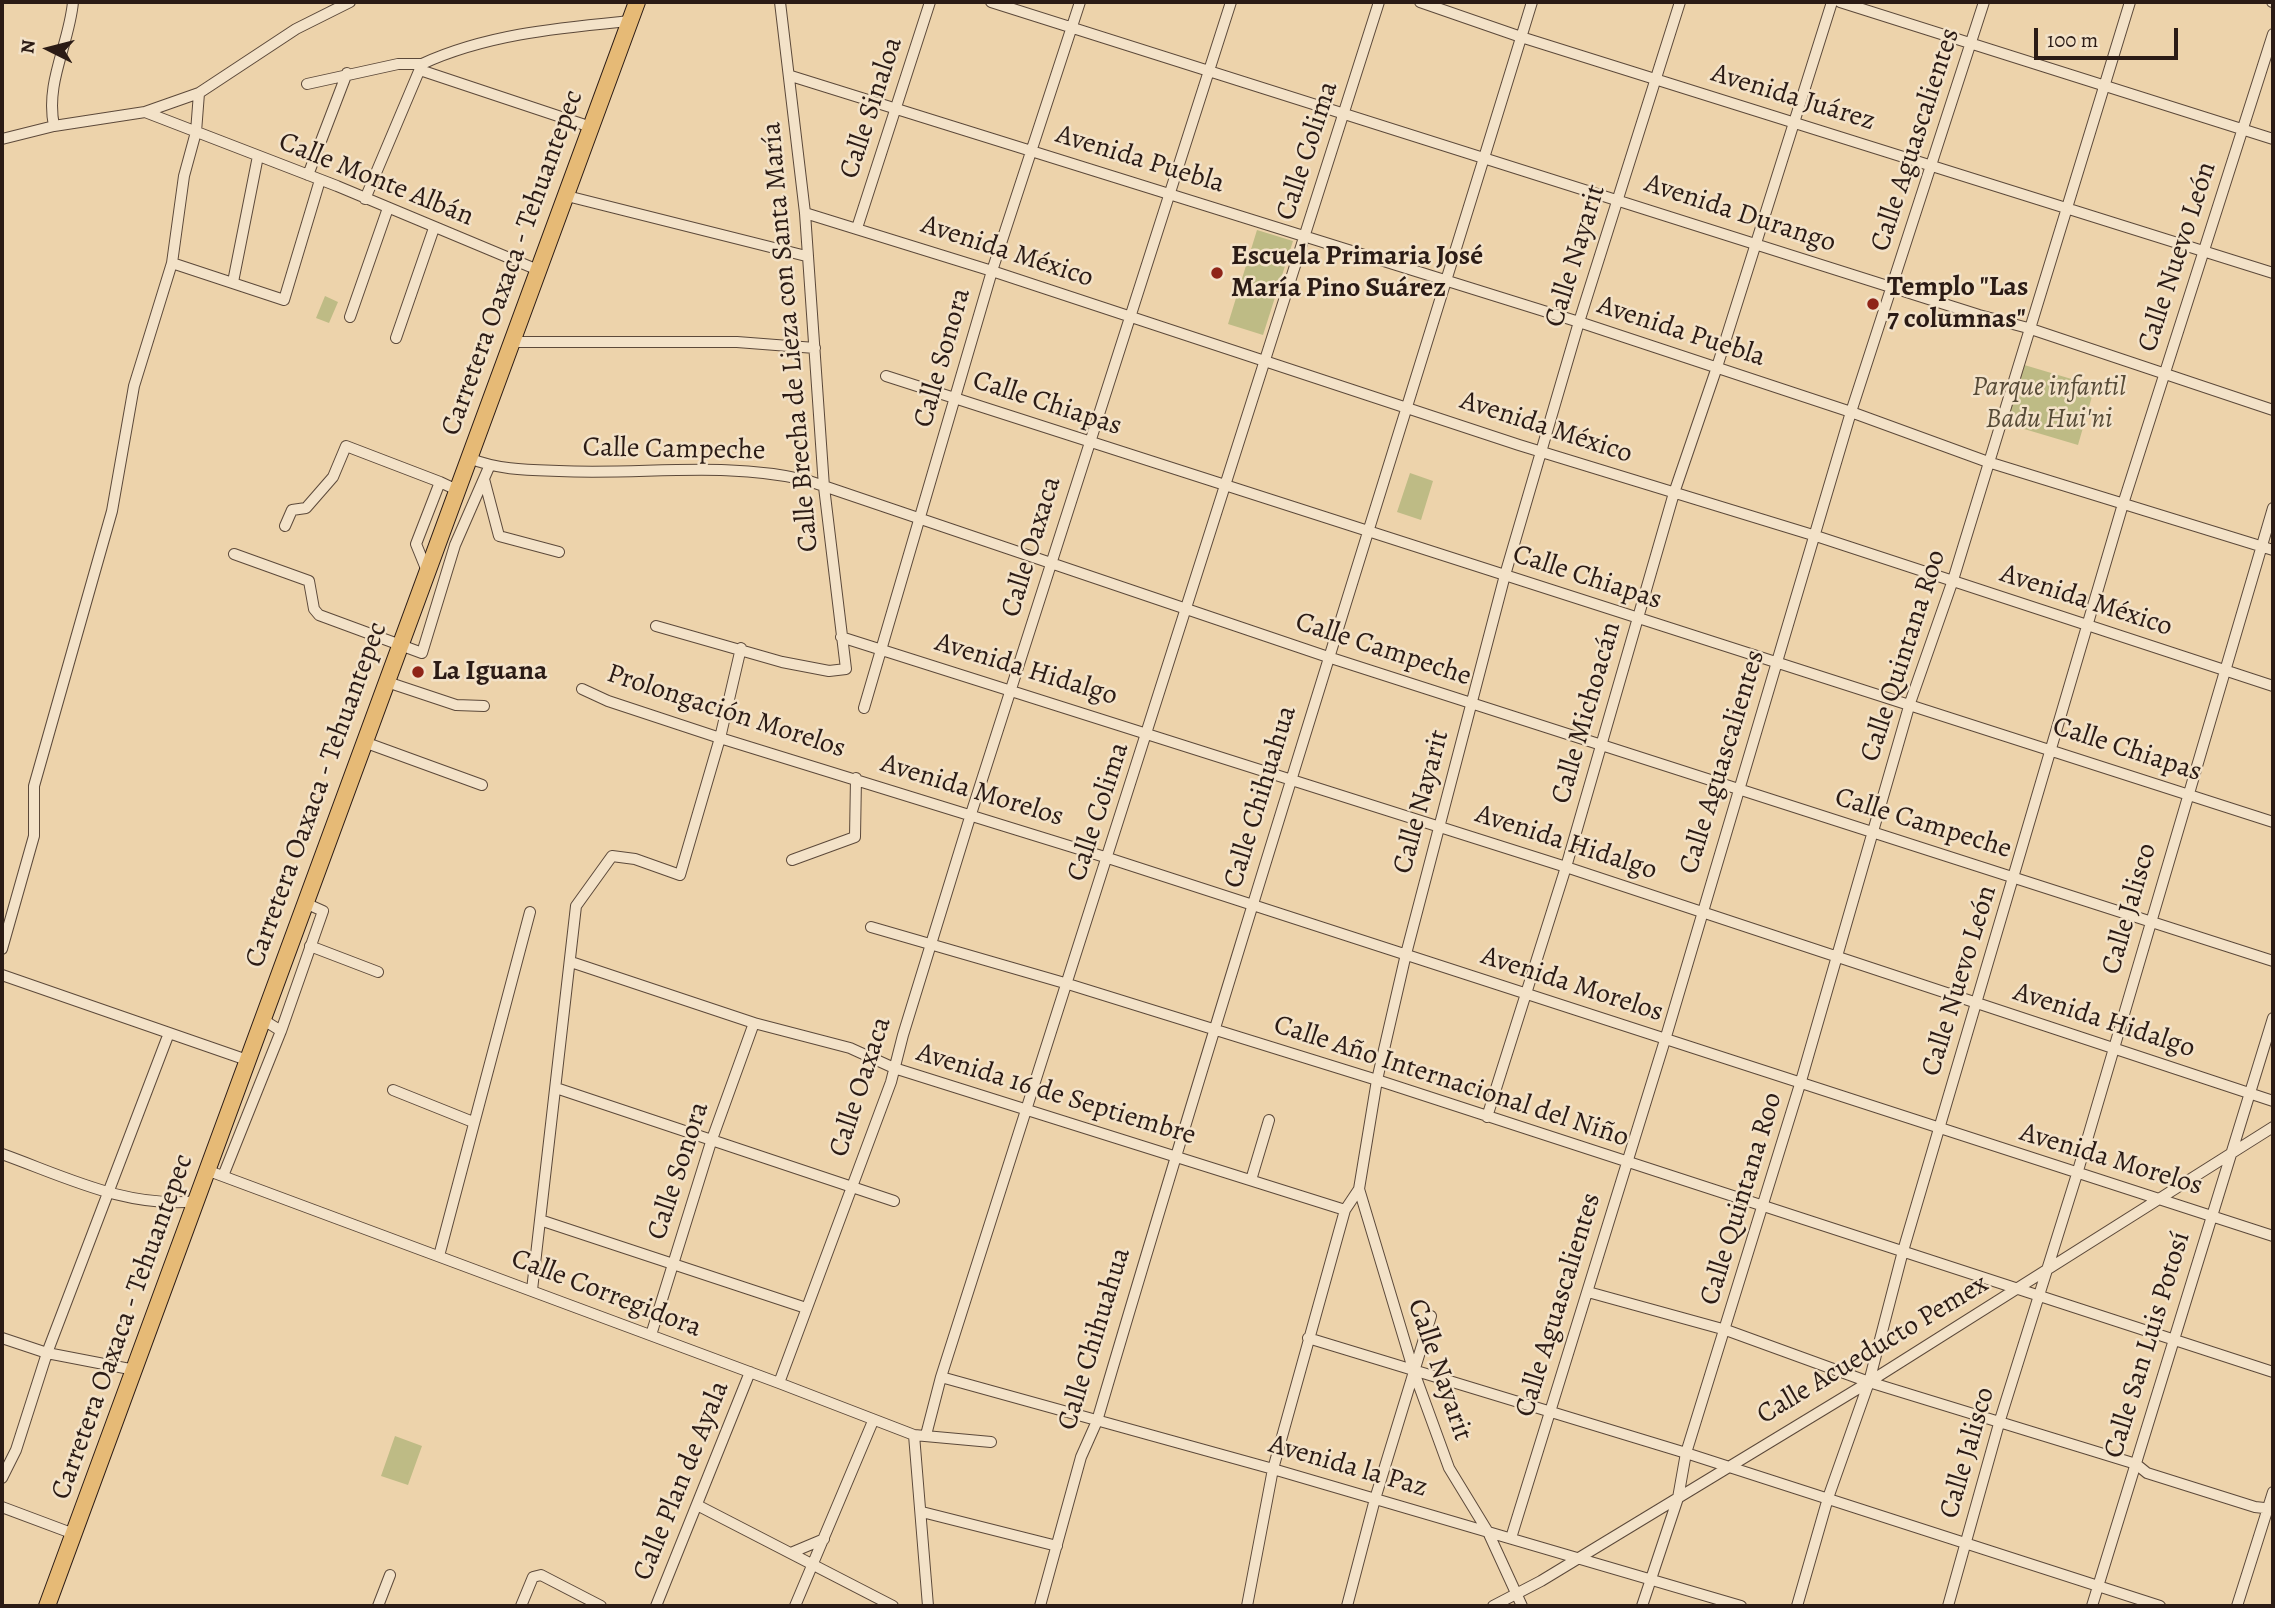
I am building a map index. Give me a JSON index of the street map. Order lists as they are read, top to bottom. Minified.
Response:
{"streets":{"main road":["Carretera Oaxaca - Tehuantepec"],"street":["Avenida Juárez","Calle Sinaloa","Calle Aguascalientes","Calle Colima","Avenida Puebla","Calle Monte Albán","Avenida Durango","Avenida México","Calle Nayarit","Calle Nuevo León","Calle Brecha de Lieza con Santa María","Calle Sonora","Calle Chiapas","Calle Campeche","Calle Oaxaca","Calle Quintana Roo","Avenida Hidalgo","Prolongación Morelos","Calle Michoacán","Avenida Morelos","Calle Chihuahua","Calle Jalisco","Calle Año Internacional del Niño","Avenida 16 de Septiembre","Calle Corregidora","Calle San Luis Potosí","Calle Acueducto Pemex","Avenida la Paz","Calle Plan de Ayala"]},"crossings":[["Avenida Juárez","Calle Aguascalientes"],["Avenida Juárez","Calle Nayarit"],["Avenida Juárez","Calle Nuevo León"],["Avenida Juárez","Calle Quintana Roo"],["Avenida Juárez","Calle Michoacán"],["Avenida Juárez","Calle Chihuahua"],["Calle Sinaloa","Avenida Puebla"],["Calle Sinaloa","Avenida México"],["Calle Aguascalientes","Avenida Puebla"],["Calle Aguascalientes","Avenida Durango"],["Calle Aguascalientes","Avenida México"],["Calle Aguascalientes","Calle Chiapas"],["Calle Aguascalientes","Calle Campeche"],["Calle Aguascalientes","Avenida Hidalgo"],["Calle Aguascalientes","Avenida Morelos"],["Calle Aguascalientes","Calle Año Internacional del Niño"],["Calle Aguascalientes","Avenida la Paz"],["Calle Colima","Avenida Puebla"],["Calle Colima","Avenida Durango"],["Calle Colima","Avenida México"],["Calle Colima","Calle Chiapas"],["Calle Colima","Calle Campeche"],["Calle Colima","Avenida Hidalgo"],["Calle Colima","Avenida Morelos"],["Calle Colima","Calle Año Internacional del Niño"],["Calle Colima","Avenida 16 de Septiembre"],["Calle Colima","Calle Corregidora"],["Calle Colima","Avenida la Paz"],["Avenida Puebla","Calle Nayarit"],["Avenida Puebla","Calle Nuevo León"],["Avenida Puebla","Calle Brecha de Lieza con Santa María"],["Avenida Puebla","Calle Sonora"],["Avenida Puebla","Calle Oaxaca"],["Avenida Puebla","Calle Quintana Roo"],["Avenida Puebla","Calle Michoacán"],["Avenida Puebla","Calle Chihuahua"],["Avenida Puebla","Calle Jalisco"],["Calle Monte Albán","Carretera Oaxaca - Tehuantepec"],["Avenida Durango","Calle Nayarit"],["Avenida Durango","Calle Nuevo León"],["Avenida Durango","Calle Sonora"],["Avenida Durango","Calle Oaxaca"],["Avenida Durango","Calle Quintana Roo"],["Avenida Durango","Calle Michoacán"],["Avenida Durango","Calle Chihuahua"],["Avenida México","Calle Nayarit"],["Avenida México","Calle Nuevo León"],["Avenida México","Calle Brecha de Lieza con Santa María"],["Avenida México","Calle Sonora"],["Avenida México","Calle Oaxaca"],["Avenida México","Calle Quintana Roo"],["Avenida México","Calle Michoacán"],["Avenida México","Calle Chihuahua"],["Avenida México","Calle Jalisco"],["Calle Nayarit","Calle Chiapas"],["Calle Nayarit","Calle Campeche"],["Calle Nayarit","Avenida Hidalgo"],["Calle Nayarit","Avenida Morelos"],["Calle Nayarit","Calle Año Internacional del Niño"],["Calle Nayarit","Calle Acueducto Pemex"],["Calle Nayarit","Avenida la Paz"],["Calle Nuevo León","Calle Chiapas"],["Calle Nuevo León","Calle Campeche"],["Calle Nuevo León","Avenida Hidalgo"],["Calle Nuevo León","Avenida Morelos"],["Calle Nuevo León","Calle Año Internacional del Niño"],["Calle Nuevo León","Calle Acueducto Pemex"],["Carretera Oaxaca - Tehuantepec","Calle Campeche"],["Carretera Oaxaca - Tehuantepec","Calle Corregidora"],["Calle Brecha de Lieza con Santa María","Calle Campeche"],["Calle Brecha de Lieza con Santa María","Avenida Hidalgo"],["Calle Sonora","Calle Chiapas"],["Calle Sonora","Calle Campeche"],["Calle Sonora","Avenida Hidalgo"],["Calle Sonora","Avenida 16 de Septiembre"],["Calle Sonora","Calle Corregidora"],["Calle Chiapas","Calle Oaxaca"],["Calle Chiapas","Calle Quintana Roo"],["Calle Chiapas","Calle Michoacán"],["Calle Chiapas","Calle Chihuahua"],["Calle Chiapas","Calle Jalisco"],["Calle Campeche","Calle Oaxaca"],["Calle Campeche","Calle Quintana Roo"],["Calle Campeche","Calle Michoacán"],["Calle Campeche","Calle Chihuahua"],["Calle Campeche","Calle Jalisco"],["Calle Oaxaca","Avenida Hidalgo"],["Calle Oaxaca","Avenida Morelos"],["Calle Oaxaca","Calle Año Internacional del Niño"],["Calle Oaxaca","Avenida 16 de Septiembre"],["Calle Oaxaca","Calle Corregidora"],["Calle Quintana Roo","Avenida Hidalgo"],["Calle Quintana Roo","Avenida Morelos"],["Calle Quintana Roo","Calle Año Internacional del Niño"],["Calle Quintana Roo","Calle Acueducto Pemex"],["Calle Quintana Roo","Avenida la Paz"],["Avenida Hidalgo","Calle Michoacán"],["Avenida Hidalgo","Calle Chihuahua"],["Avenida Hidalgo","Calle Jalisco"],["Avenida Hidalgo","Calle San Luis Potosí"],["Prolongación Morelos","Avenida Morelos"],["Calle Michoacán","Avenida Morelos"],["Calle Michoacán","Calle Año Internacional del Niño"],["Avenida Morelos","Calle Chihuahua"],["Avenida Morelos","Calle Jalisco"],["Avenida Morelos","Calle San Luis Potosí"],["Avenida Morelos","Calle Acueducto Pemex"],["Calle Chihuahua","Calle Año Internacional del Niño"],["Calle Chihuahua","Avenida 16 de Septiembre"],["Calle Chihuahua","Avenida la Paz"],["Calle Jalisco","Calle Año Internacional del Niño"],["Calle Jalisco","Calle Acueducto Pemex"],["Calle Año Internacional del Niño","Calle San Luis Potosí"],["Calle Año Internacional del Niño","Calle Acueducto Pemex"],["Calle Corregidora","Calle Plan de Ayala"],["Calle San Luis Potosí","Calle Acueducto Pemex"],["Calle Acueducto Pemex","Avenida la Paz"]],"parks":["Parque infantil Badu Hui'ni"],"places":["Escuela Primaria José María Pino Suárez","Templo \"Las 7 columnas\"","La Iguana"],"scale_bar":"100 m","north":"left"}
